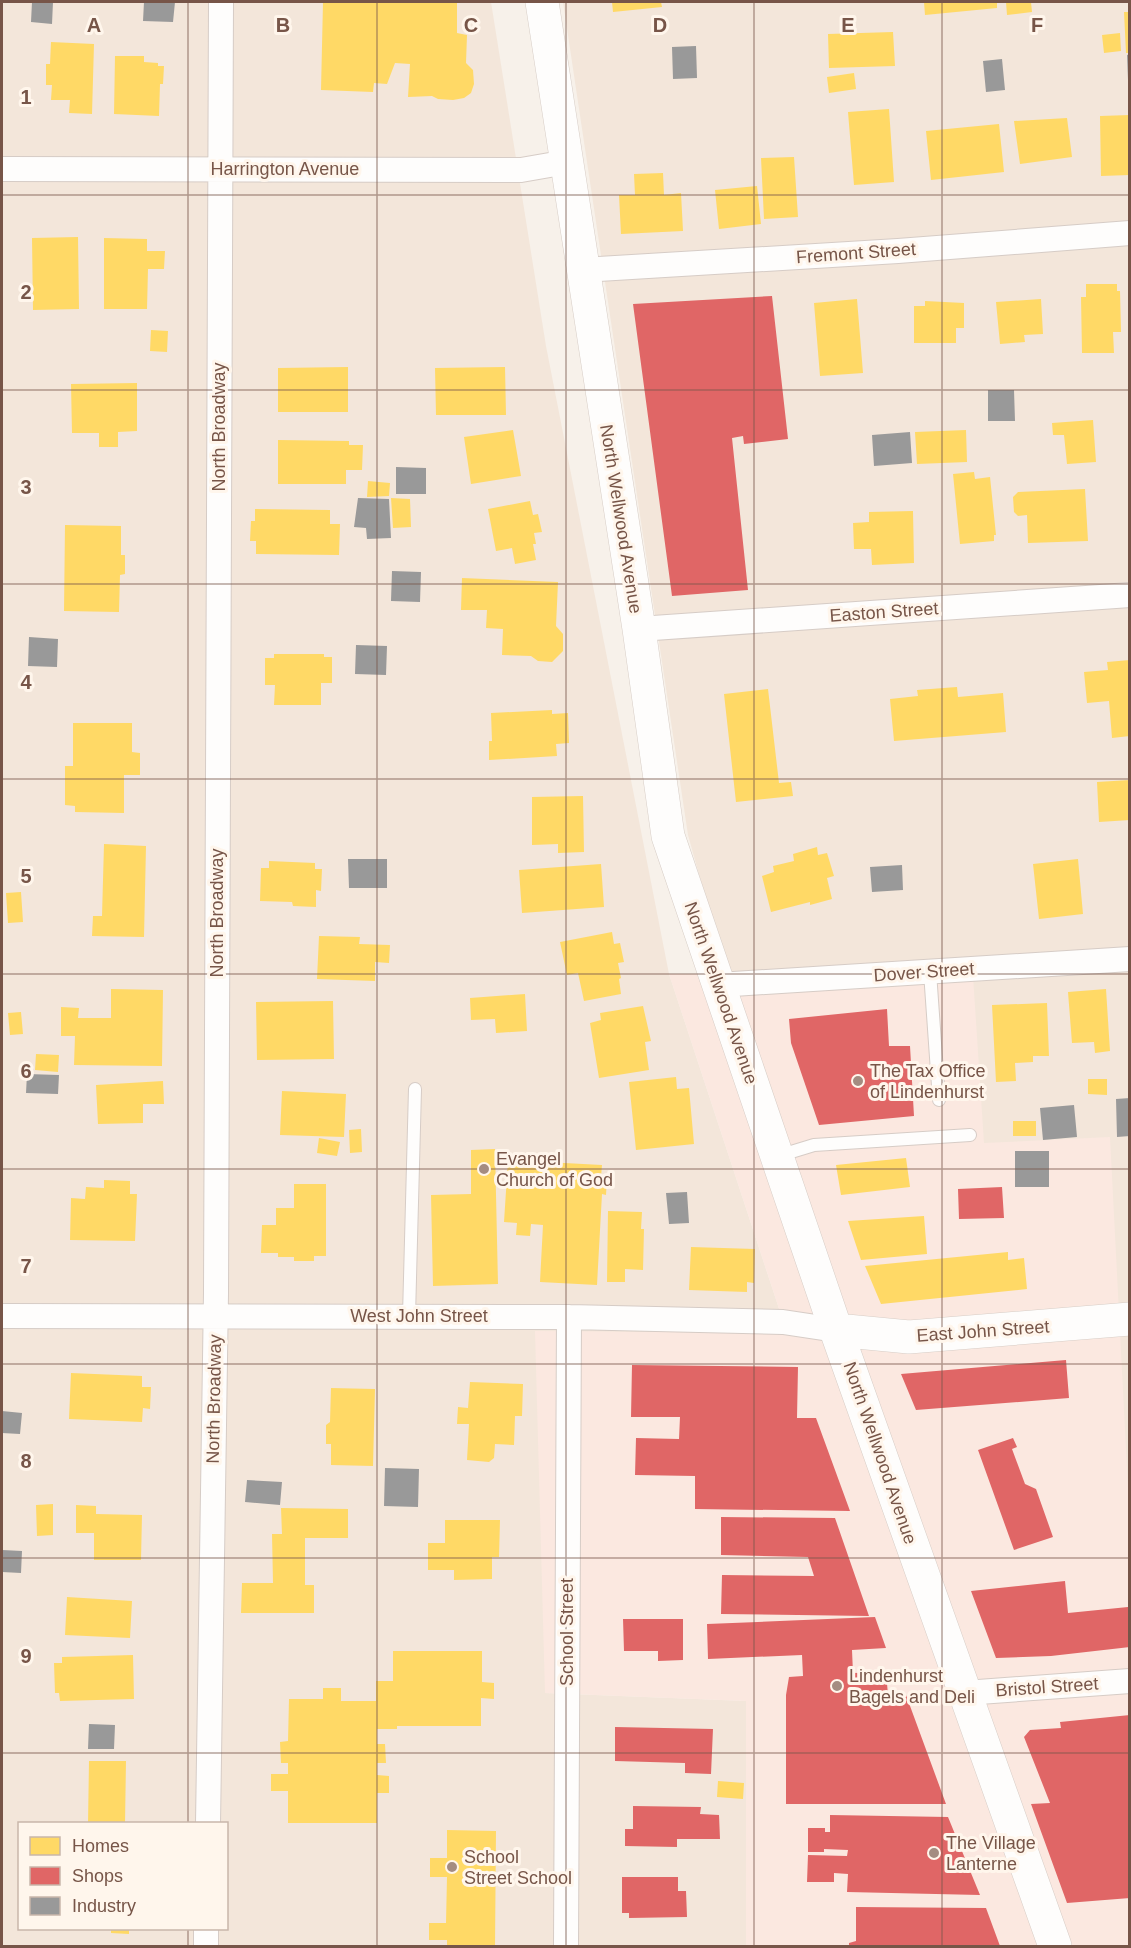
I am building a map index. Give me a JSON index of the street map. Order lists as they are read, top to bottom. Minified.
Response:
{"streets":{"main road":["North Wellwood Avenue","East John Street"],"street":["Harrington Avenue","Fremont Street","North Broadway","Easton Street","Dover Street","West John Street","School Street","Bristol Street"]},"crossings":[["Harrington Avenue","North Broadway"],["Harrington Avenue","North Wellwood Avenue"],["Fremont Street","North Wellwood Avenue"],["North Broadway","West John Street"],["North Wellwood Avenue","Easton Street"],["North Wellwood Avenue","Dover Street"],["North Wellwood Avenue","West John Street"],["North Wellwood Avenue","East John Street"],["North Wellwood Avenue","Bristol Street"],["West John Street","East John Street"],["West John Street","School Street"]],"places":["The Tax Office of Lindenhurst","Evangel Church of God","Lindenhurst Bagels and Deli","The Village Lanterne","School Street School"],"legend":["Homes","Shops","Industry"],"grid":{"columns":["A","B","C","D","E","F"],"rows":["1","2","3","4","5","6","7","8","9"]}}
